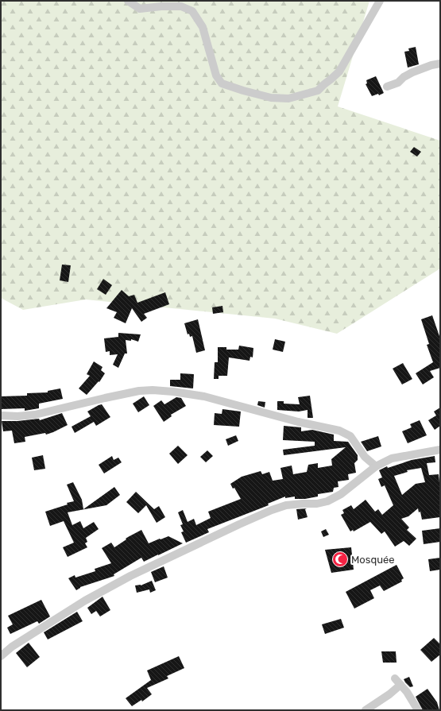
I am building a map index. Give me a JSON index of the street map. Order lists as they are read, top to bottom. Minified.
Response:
{"places":{"mosque":["Mosquée"]}}
